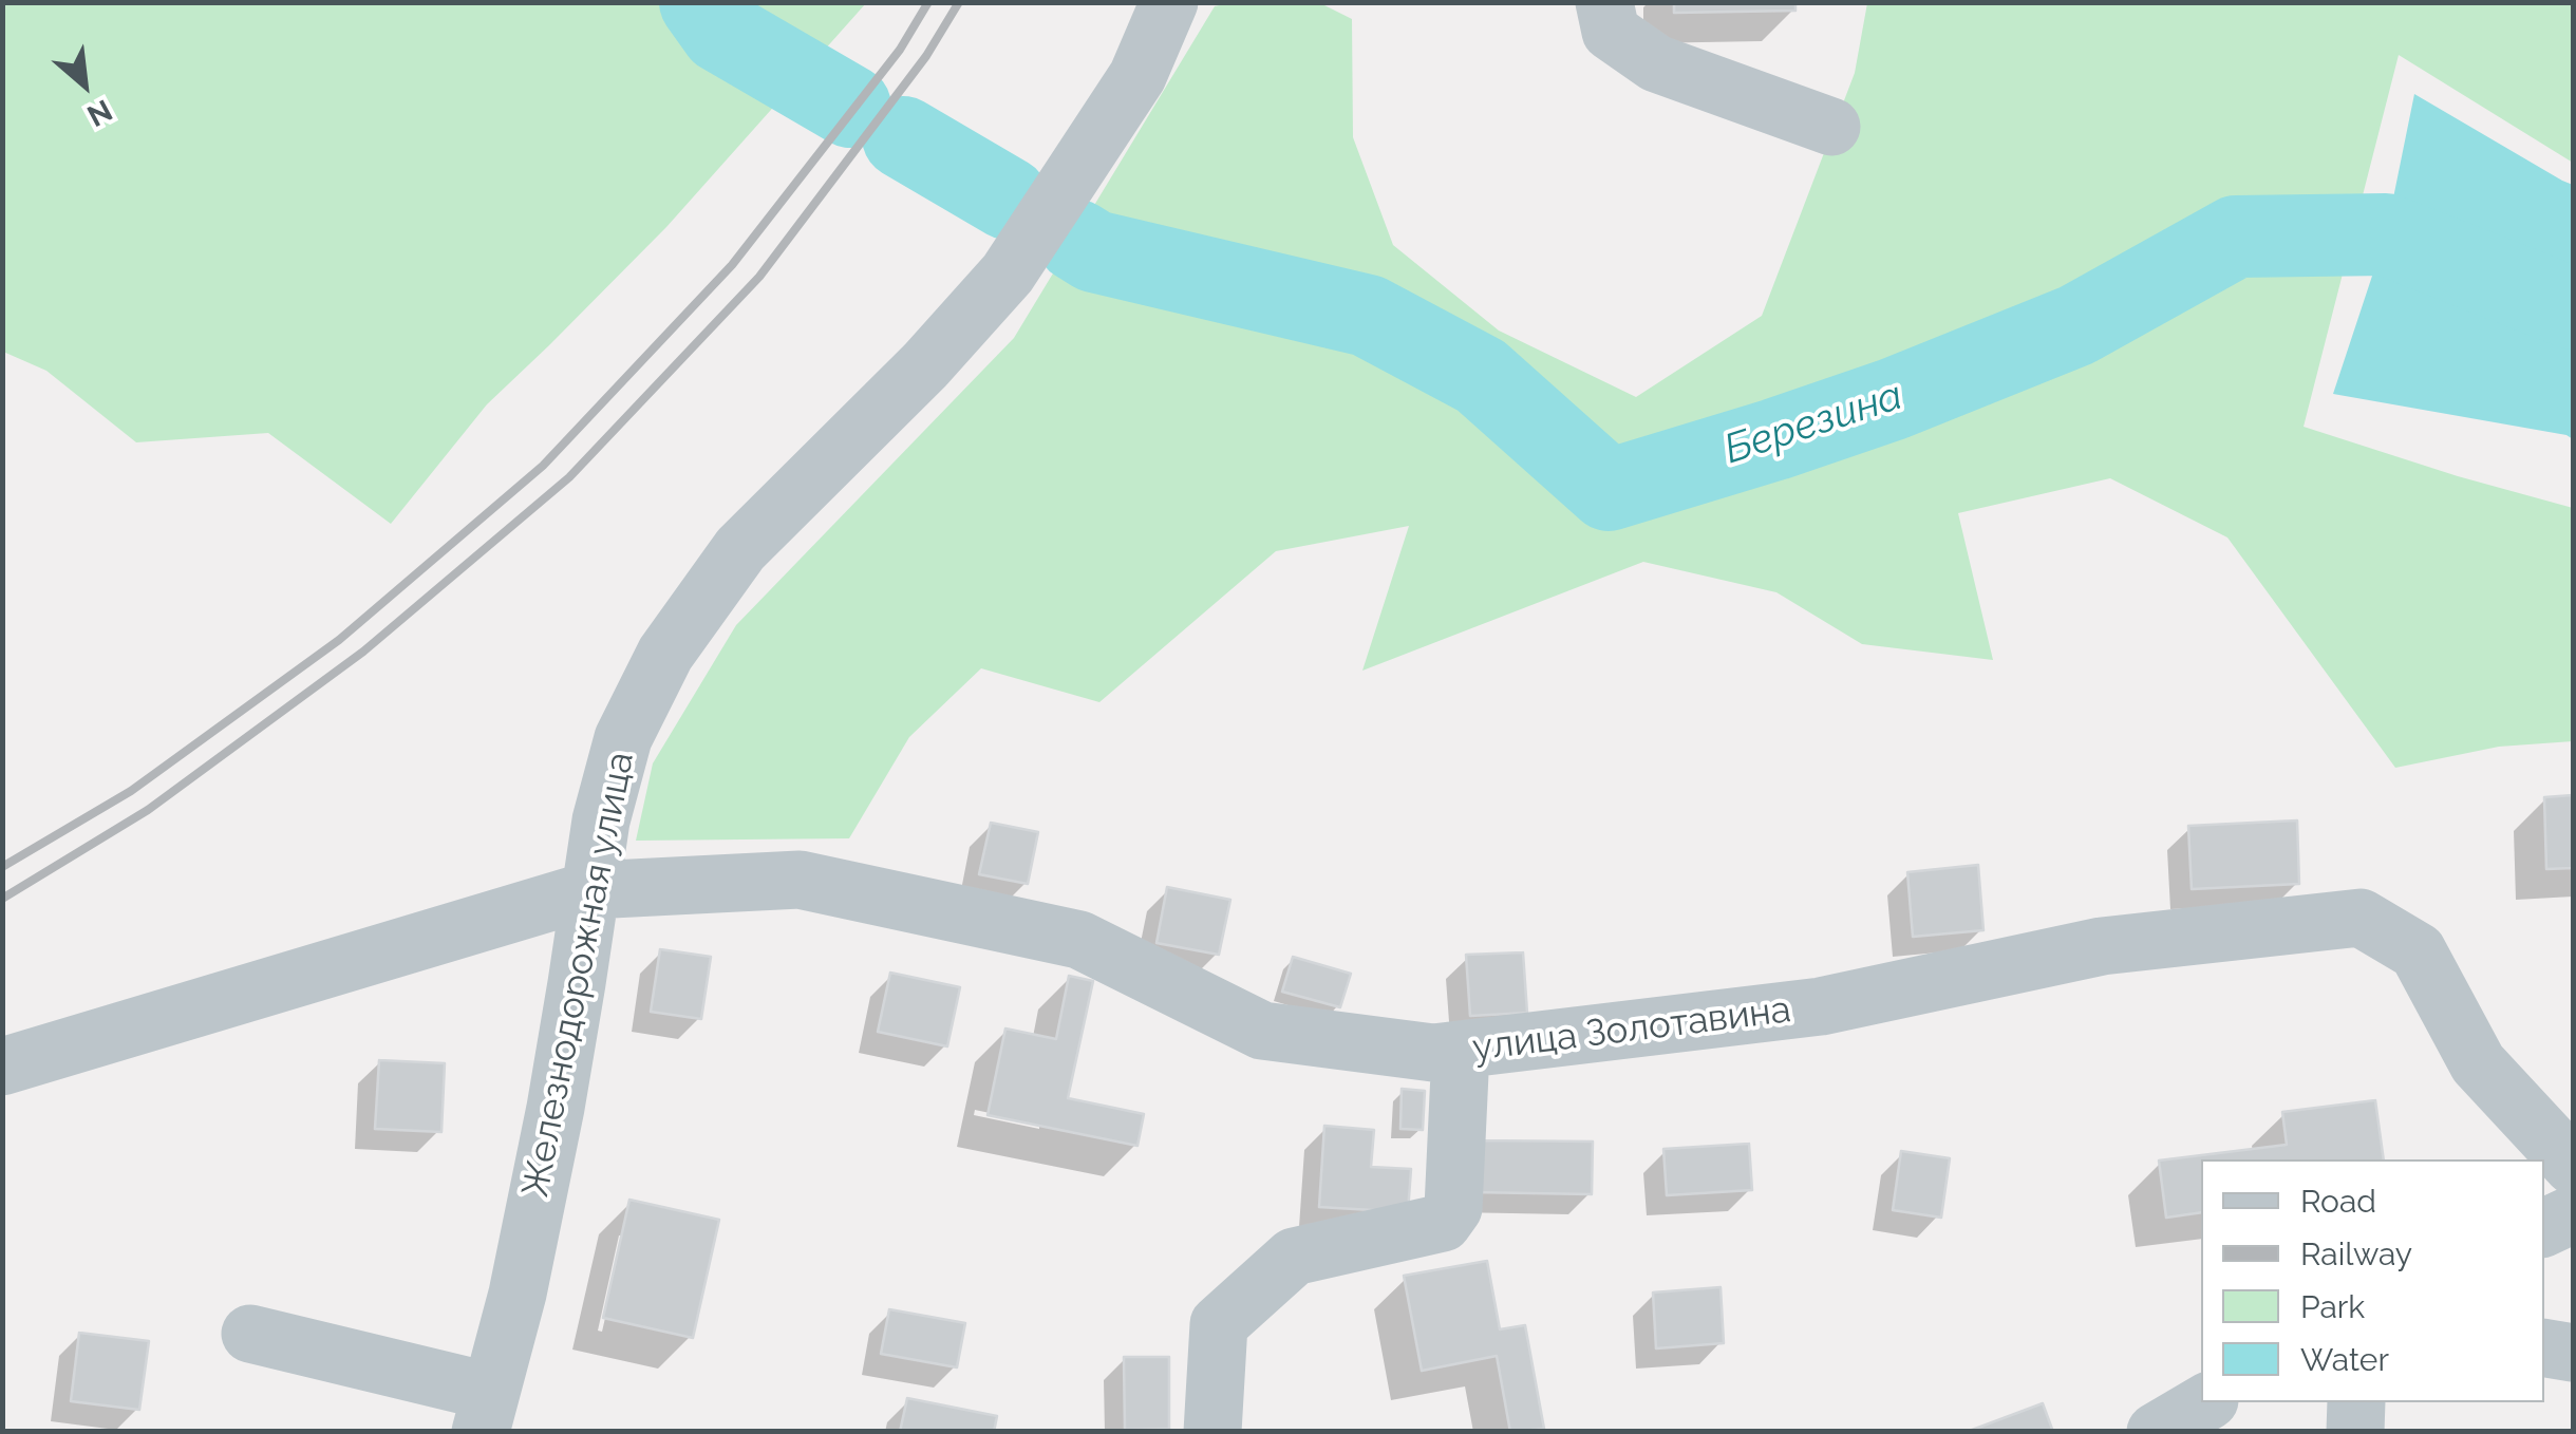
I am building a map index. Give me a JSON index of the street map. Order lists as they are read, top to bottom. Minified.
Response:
{"streets":{"street":["Железнодорожная улица","улица Золотавина"]},"crossings":[["Железнодорожная улица","улица Золотавина"]],"water":["Березина"],"legend":["Road","Railway","Park","Water"],"north":"bottom right"}
